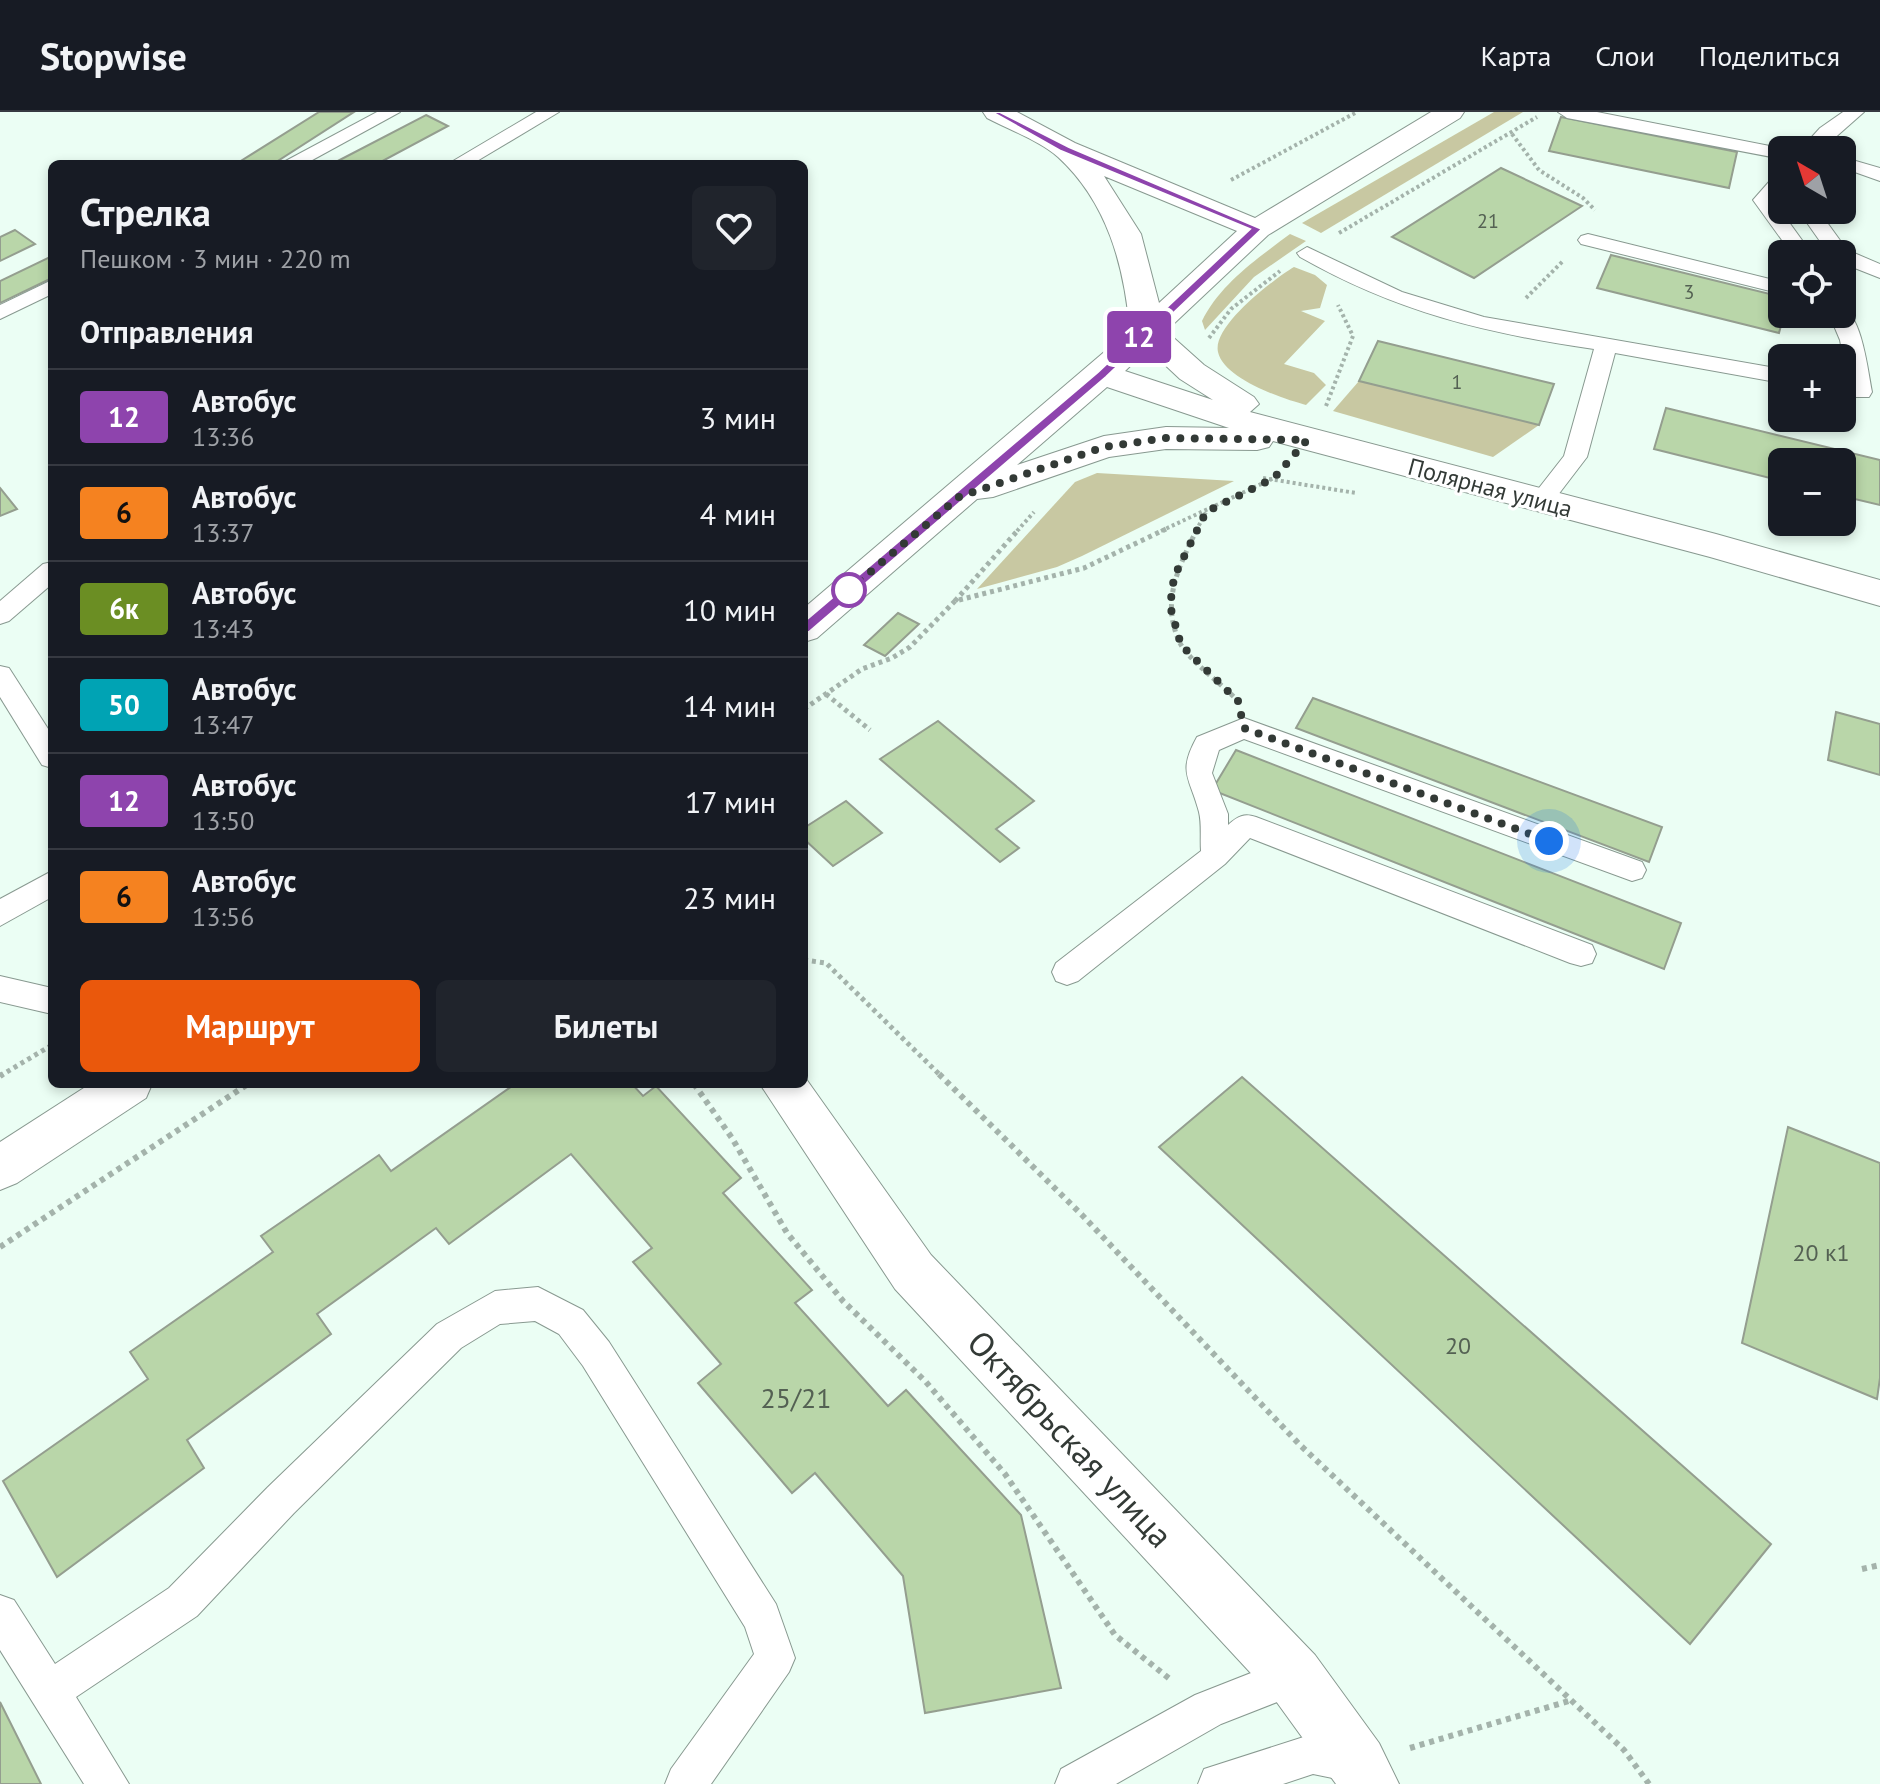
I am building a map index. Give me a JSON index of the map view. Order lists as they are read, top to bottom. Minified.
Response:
{"streets":{"main road":["Полярная улица","Октябрьская улица"]},"lines":["bus line 12"],"house_numbers":["21","3","1","20 к1","20","25/21"],"north":"top left","page":{"header":"Stopwise","nav":["Карта","Слои","Поделиться"],"on_map":"12","map_buttons":["+","−"],"heading":[["Стрелка","Пешком · 3 мин · 220 m"],"Отправления"],"list":[{"mark":"12","name":"Автобус","note":"13:36","value":"3 мин"},{"mark":"6","name":"Автобус","note":"13:37","value":"4 мин"},{"mark":"6к","name":"Автобус","note":"13:43","value":"10 мин"},{"mark":"50","name":"Автобус","note":"13:47","value":"14 мин"},{"mark":"12","name":"Автобус","note":"13:50","value":"17 мин"},{"mark":"6","name":"Автобус","note":"13:56","value":"23 мин"}],"buttons":["Маршрут","Билеты"]}}
